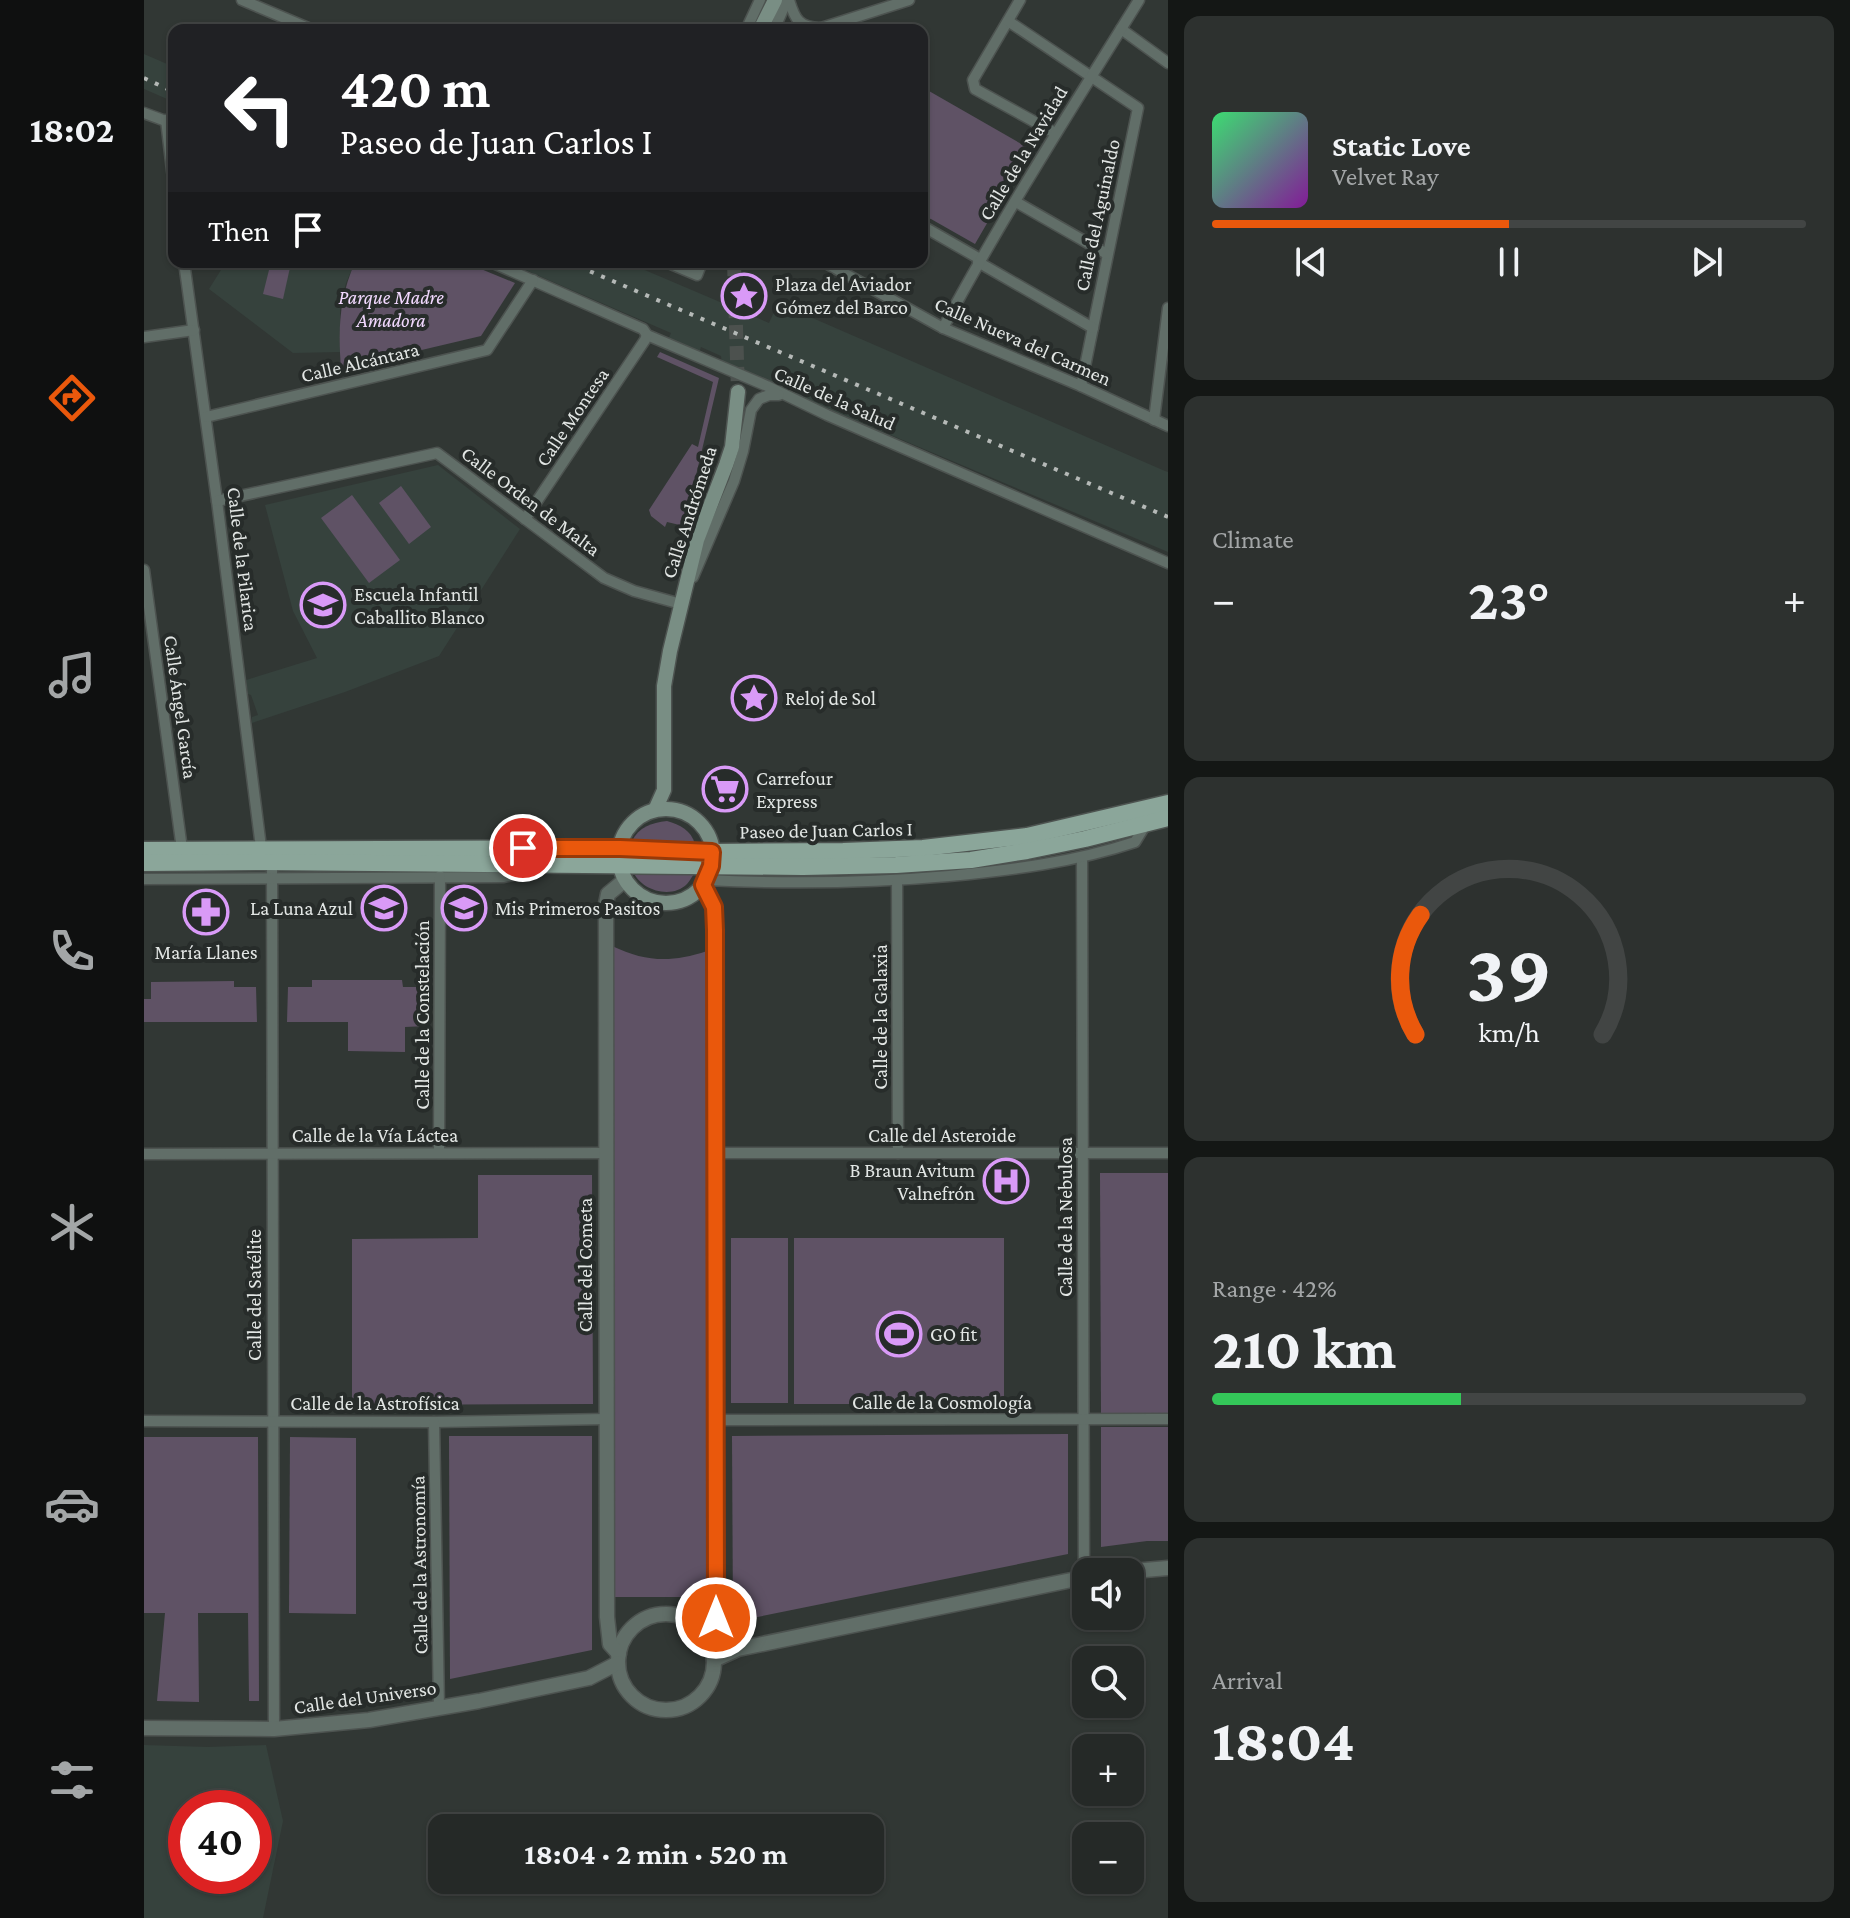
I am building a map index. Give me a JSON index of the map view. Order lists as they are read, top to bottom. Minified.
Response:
{"streets":{"main road":["Calle Andrómeda","Paseo de Juan Carlos I"],"street":["Calle de la Navidad","Calle del Aguinaldo","Calle Nueva del Carmen","Calle Alcántara","Calle de la Salud","Calle Montesa","Calle Orden de Malta","Calle de la Pilarica","Calle Ángel García","Calle de la Constelación","Calle de la Galaxia","Calle de la Vía Láctea","Calle del Asteroide","Calle de la Nebulosa","Calle del Cometa","Calle del Satélite","Calle de la Cosmología","Calle de la Astrofísica","Calle de la Astronomía","Calle del Universo"]},"crossings":[["Calle de la Navidad","Calle del Aguinaldo"],["Calle de la Navidad","Calle Nueva del Carmen"],["Calle del Aguinaldo","Calle Nueva del Carmen"],["Calle Alcántara","Calle de la Salud"],["Calle Alcántara","Calle de la Pilarica"],["Calle de la Salud","Calle Montesa"],["Calle de la Salud","Calle Andrómeda"],["Calle Montesa","Calle Orden de Malta"],["Calle Orden de Malta","Calle Andrómeda"],["Calle Orden de Malta","Calle de la Pilarica"],["Calle de la Pilarica","Paseo de Juan Carlos I"],["Calle de la Pilarica","Calle del Satélite"],["Calle Ángel García","Paseo de Juan Carlos I"],["Paseo de Juan Carlos I","Calle de la Galaxia"],["Paseo de Juan Carlos I","Calle de la Nebulosa"],["Paseo de Juan Carlos I","Calle del Cometa"],["Paseo de Juan Carlos I","Calle del Satélite"],["Calle de la Constelación","Calle de la Vía Láctea"],["Calle de la Galaxia","Calle del Asteroide"],["Calle de la Vía Láctea","Calle del Cometa"],["Calle de la Vía Láctea","Calle del Satélite"],["Calle del Asteroide","Calle de la Nebulosa"],["Calle de la Nebulosa","Calle de la Cosmología"],["Calle del Cometa","Calle de la Astrofísica"],["Calle del Cometa","Calle del Universo"],["Calle del Satélite","Calle de la Astrofísica"],["Calle del Satélite","Calle del Universo"],["Calle de la Astrofísica","Calle de la Astronomía"],["Calle de la Astronomía","Calle del Universo"]],"parks":["Parque Madre Amadora"],"places":{"place":["Plaza del Aviador Gómez del Barco","Reloj de Sol"],"school or university":["Escuela Infantil Caballito Blanco","La Luna Azul","Mis Primeros Pasitos"],"supermarket":["Carrefour Express"],"pharmacy":["María Llanes"],"hospital":["B Braun Avitum Valnefrón"],"sports":["GO fit"]},"page":{"tabs":"18:02","turn":["420 m","Paseo de Juan Carlos I"],"song":["Static Love","Velvet Ray"],"then":"Then","tile":["Climate",["Range · 42%","210 km"],["Arrival","18:04"]],"heat":["−","23°","+"],"map_buttons":["+","−"],"limit":"40","trip":"18:04 · 2 min · 520 m","gauge":["39","km/h"]}}
